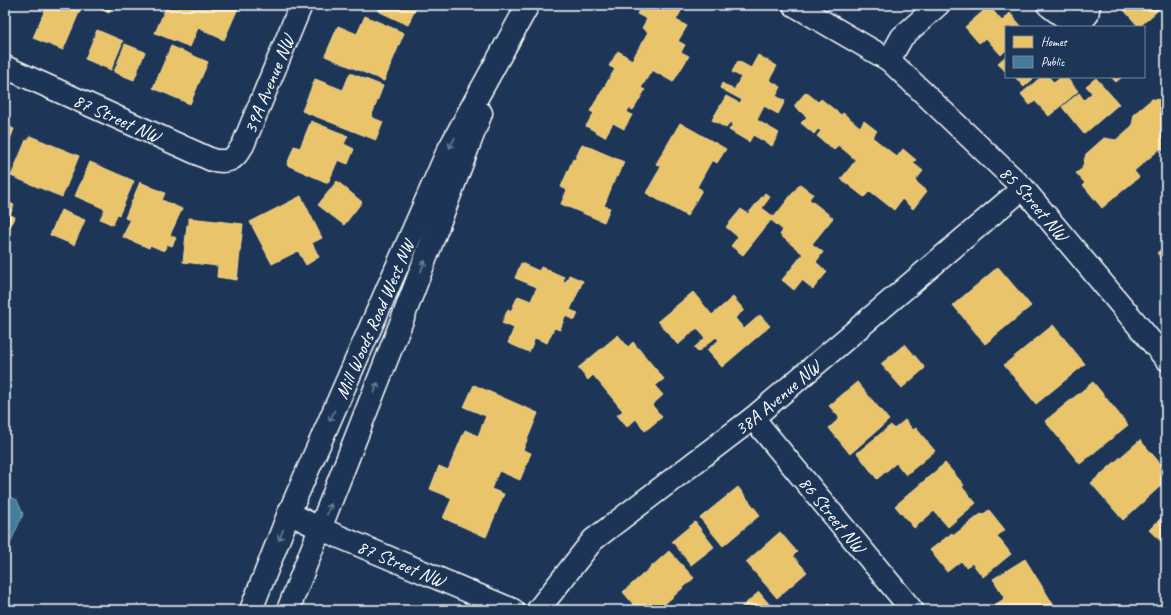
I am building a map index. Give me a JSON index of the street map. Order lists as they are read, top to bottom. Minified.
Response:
{"streets":{"street":["39A Avenue NW","87 Street NW","85 Street NW","Mill Woods Road West NW","38A Avenue NW","86 Street NW"]},"crossings":[["39A Avenue NW","87 Street NW"],["87 Street NW","Mill Woods Road West NW"],["85 Street NW","38A Avenue NW"],["38A Avenue NW","86 Street NW"]],"legend":["Homes","Public"]}
